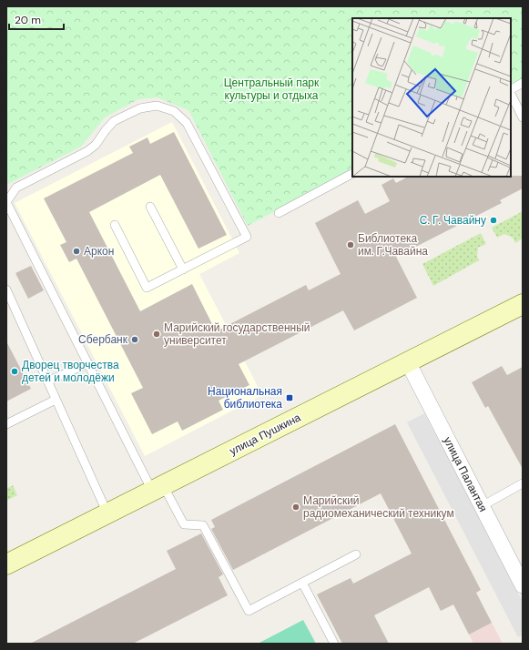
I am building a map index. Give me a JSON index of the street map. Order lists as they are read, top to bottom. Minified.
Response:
{"streets":{"street":["улица Пушкина","улица Палантая"]},"crossings":[["улица Пушкина","улица Палантая"]],"parks":["Центральный парк культуры и отдыха"],"places":{"other":["С. Г. Чавайну","Библиотека им. Г.Чавайна","Аркон","Марийский государственный университет","Сбербанк","Дворец творчества детей и молодёжи","Марийский радиомеханический техникум"],"transit":["Национальная библиотека"]},"scale_bar":"20 m"}
